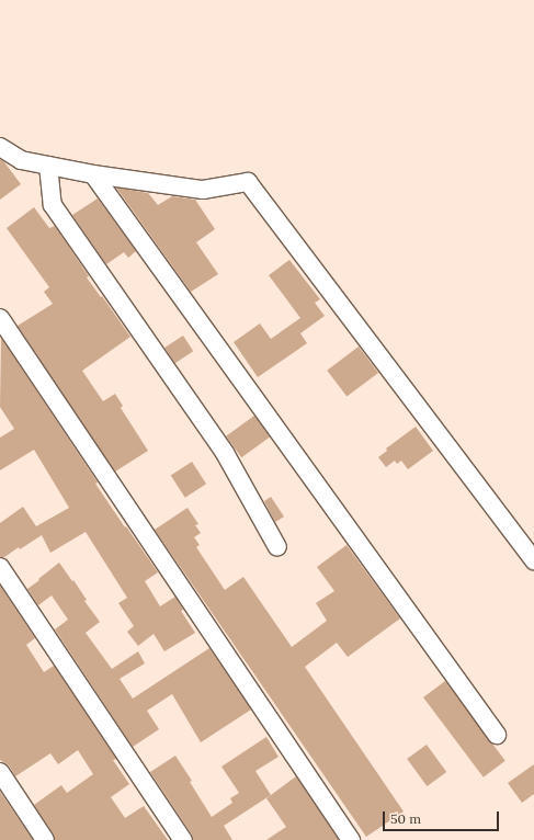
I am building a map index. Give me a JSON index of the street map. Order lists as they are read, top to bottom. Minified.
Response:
{"scale_bar":"50 m"}
